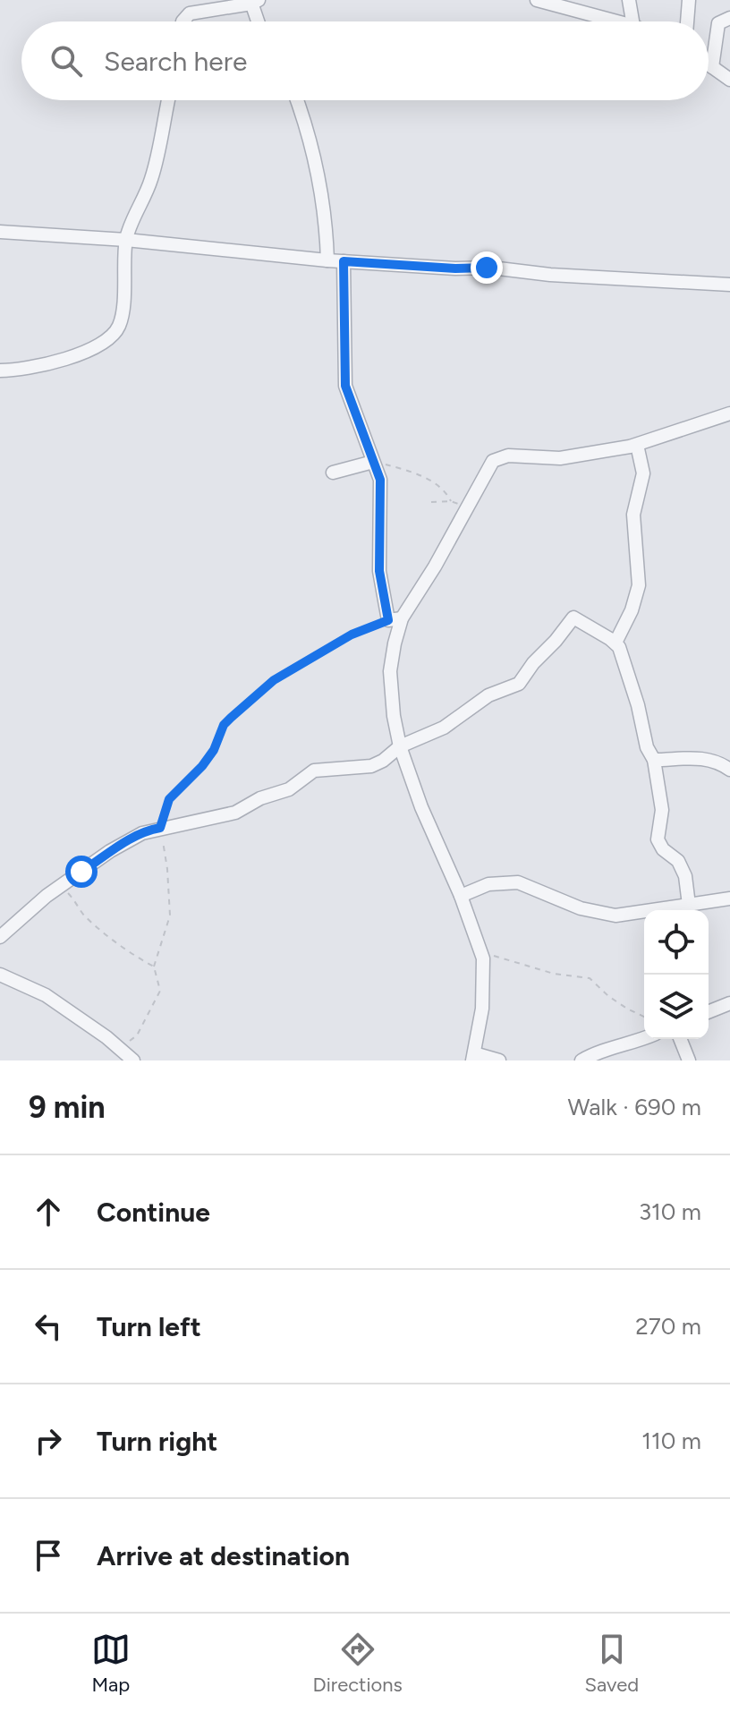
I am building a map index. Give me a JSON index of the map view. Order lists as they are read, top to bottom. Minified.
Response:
{"page":{"search":"Search here","heading":["9 min","Walk · 690 m"],"list":[["Continue","310 m"],["Turn left","270 m"],["Turn right","110 m"],"Arrive at destination"],"nav":["Map","Directions","Saved"]}}
